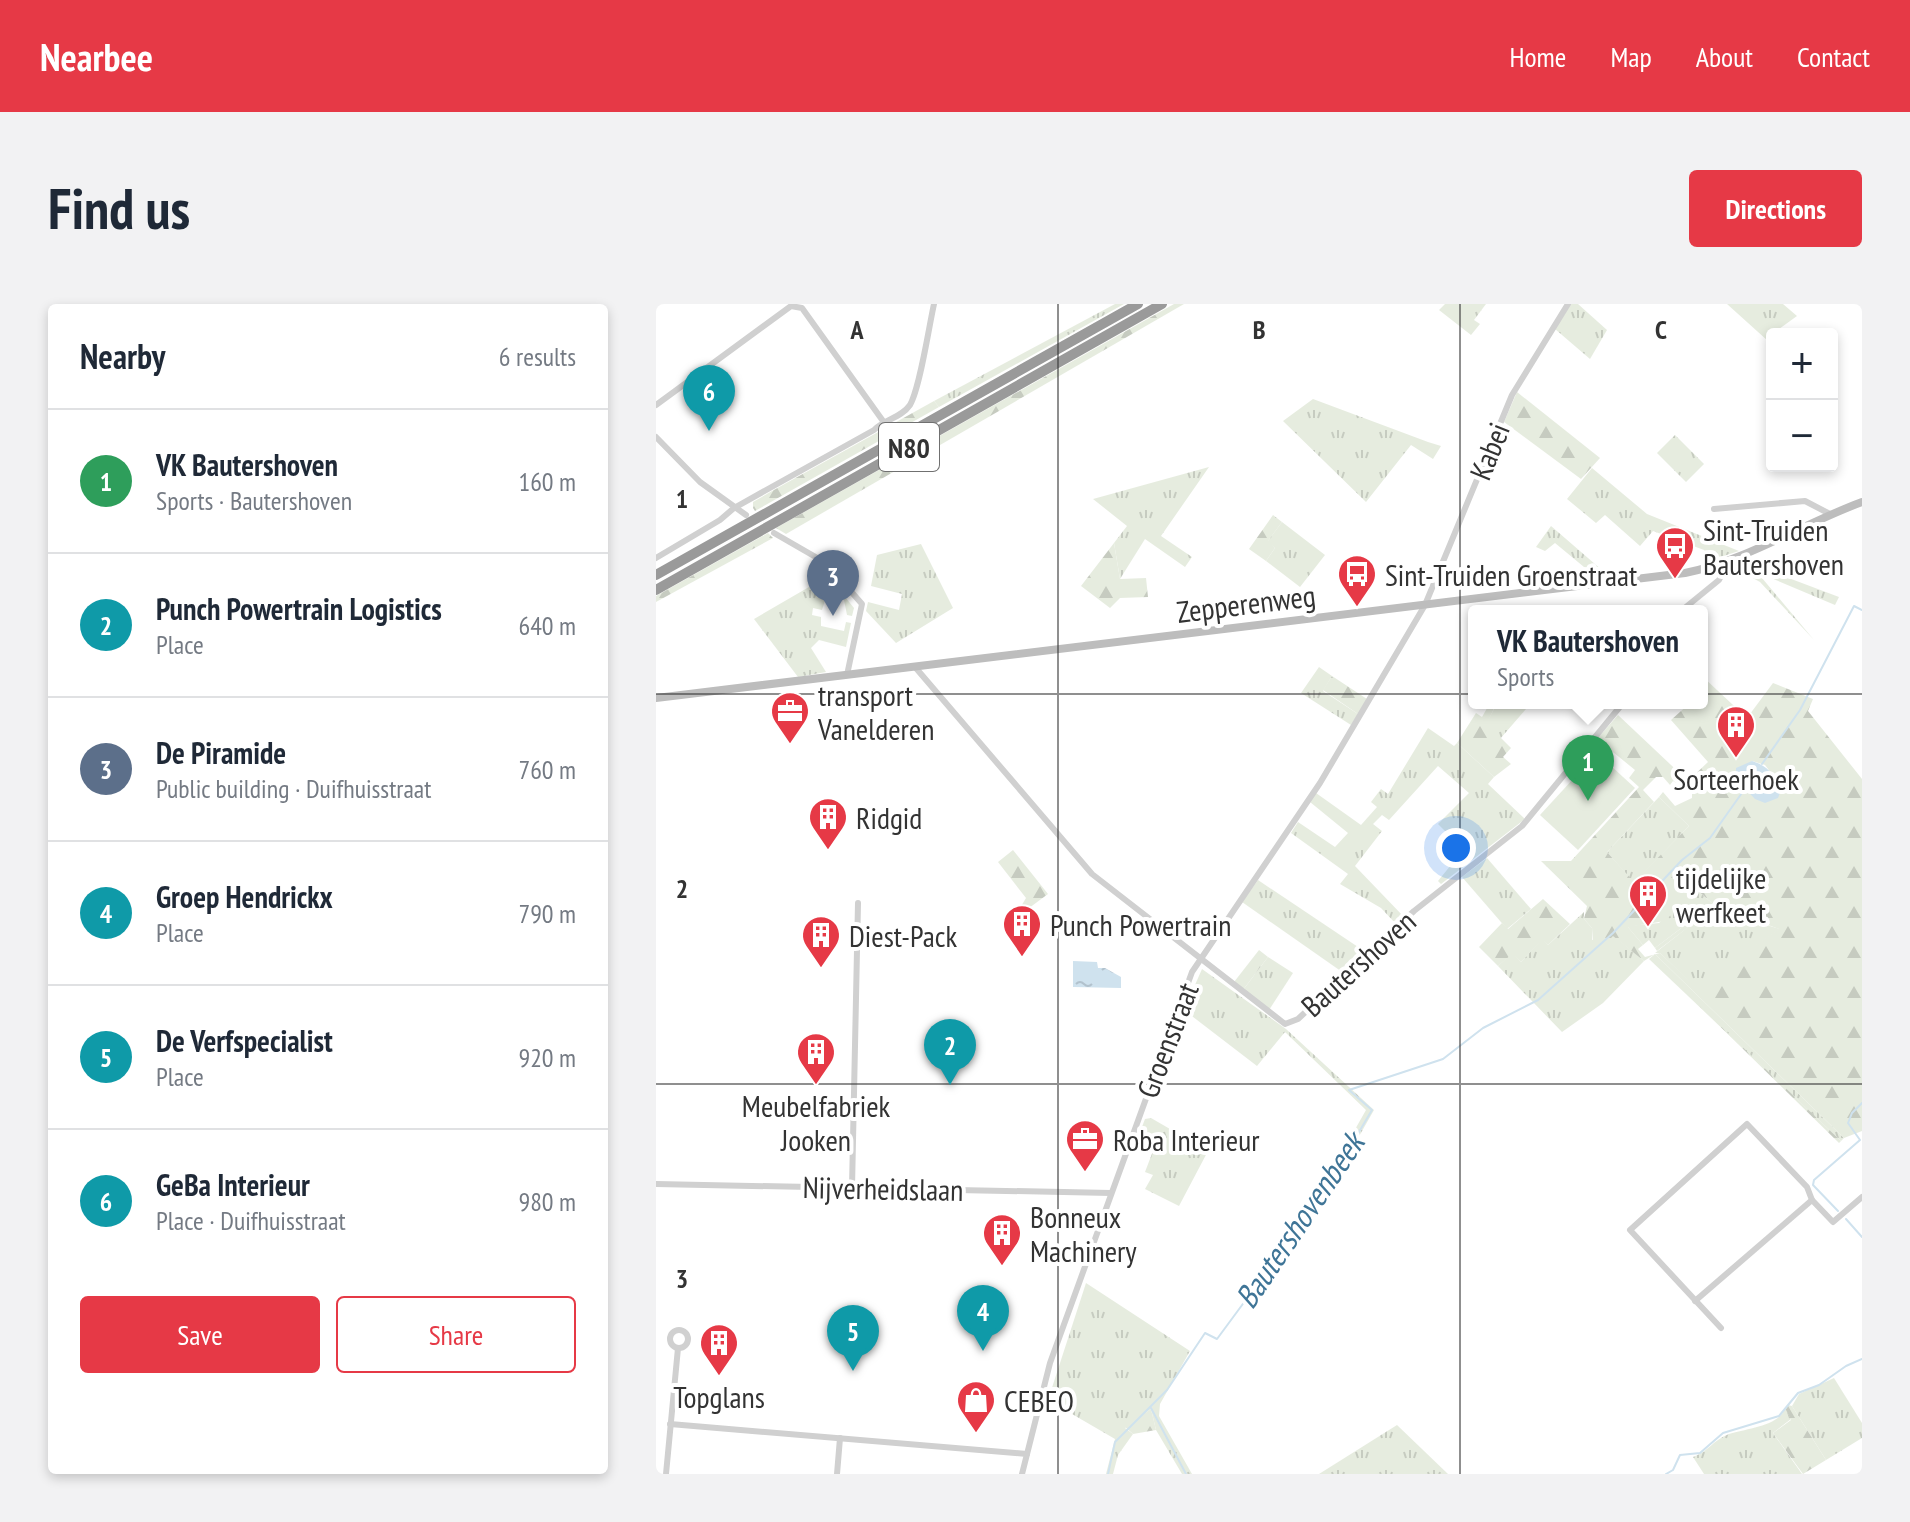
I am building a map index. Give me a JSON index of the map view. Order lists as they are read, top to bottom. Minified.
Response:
{"streets":{"highway":["N80"],"street":["Kabei","Zepperenweg","Bautershoven","Groenstraat","Nijverheidslaan"]},"crossings":[["Kabei","Zepperenweg"],["Kabei","Groenstraat"],["Zepperenweg","Bautershoven"],["Zepperenweg","Groenstraat"],["Bautershoven","Groenstraat"],["Groenstraat","Nijverheidslaan"]],"water":["Bautershovenbeek"],"places":{"bus stop":["Sint-Truiden Bautershoven","Sint-Truiden Groenstraat"],"office":["transport Vanelderen","Roba Interieur"],"building":["Sorteerhoek","Ridgid","tijdelijke werfkeet","Punch Powertrain","Diest-Pack","Meubelfabriek Jooken","Bonneux Machinery","Topglans"],"shop":["CEBEO"]},"page":{"header":"Nearbee","nav":["Home","Map","About","Contact"],"buttons":["Directions",["Save","Share"]],"title":"Find us","heading":["Nearby","6 results"],"map_buttons":["+","−"],"pins":["6","3","1","2","4","5"],"list":[{"mark":"1","name":"VK Bautershoven","note":"Sports · Bautershoven","value":"160 m"},{"mark":"2","name":"Punch Powertrain Logistics","note":"Place","value":"640 m"},{"mark":"3","name":"De Piramide","note":"Public building · Duifhuisstraat","value":"760 m"},{"mark":"4","name":"Groep Hendrickx","note":"Place","value":"790 m"},{"mark":"5","name":"De Verfspecialist","note":"Place","value":"920 m"},{"mark":"6","name":"GeBa Interieur","note":"Place · Duifhuisstraat","value":"980 m"}],"popup":["VK Bautershoven","Sports"]},"grid":{"columns":["A","B","C"],"rows":["1","2","3"]}}
